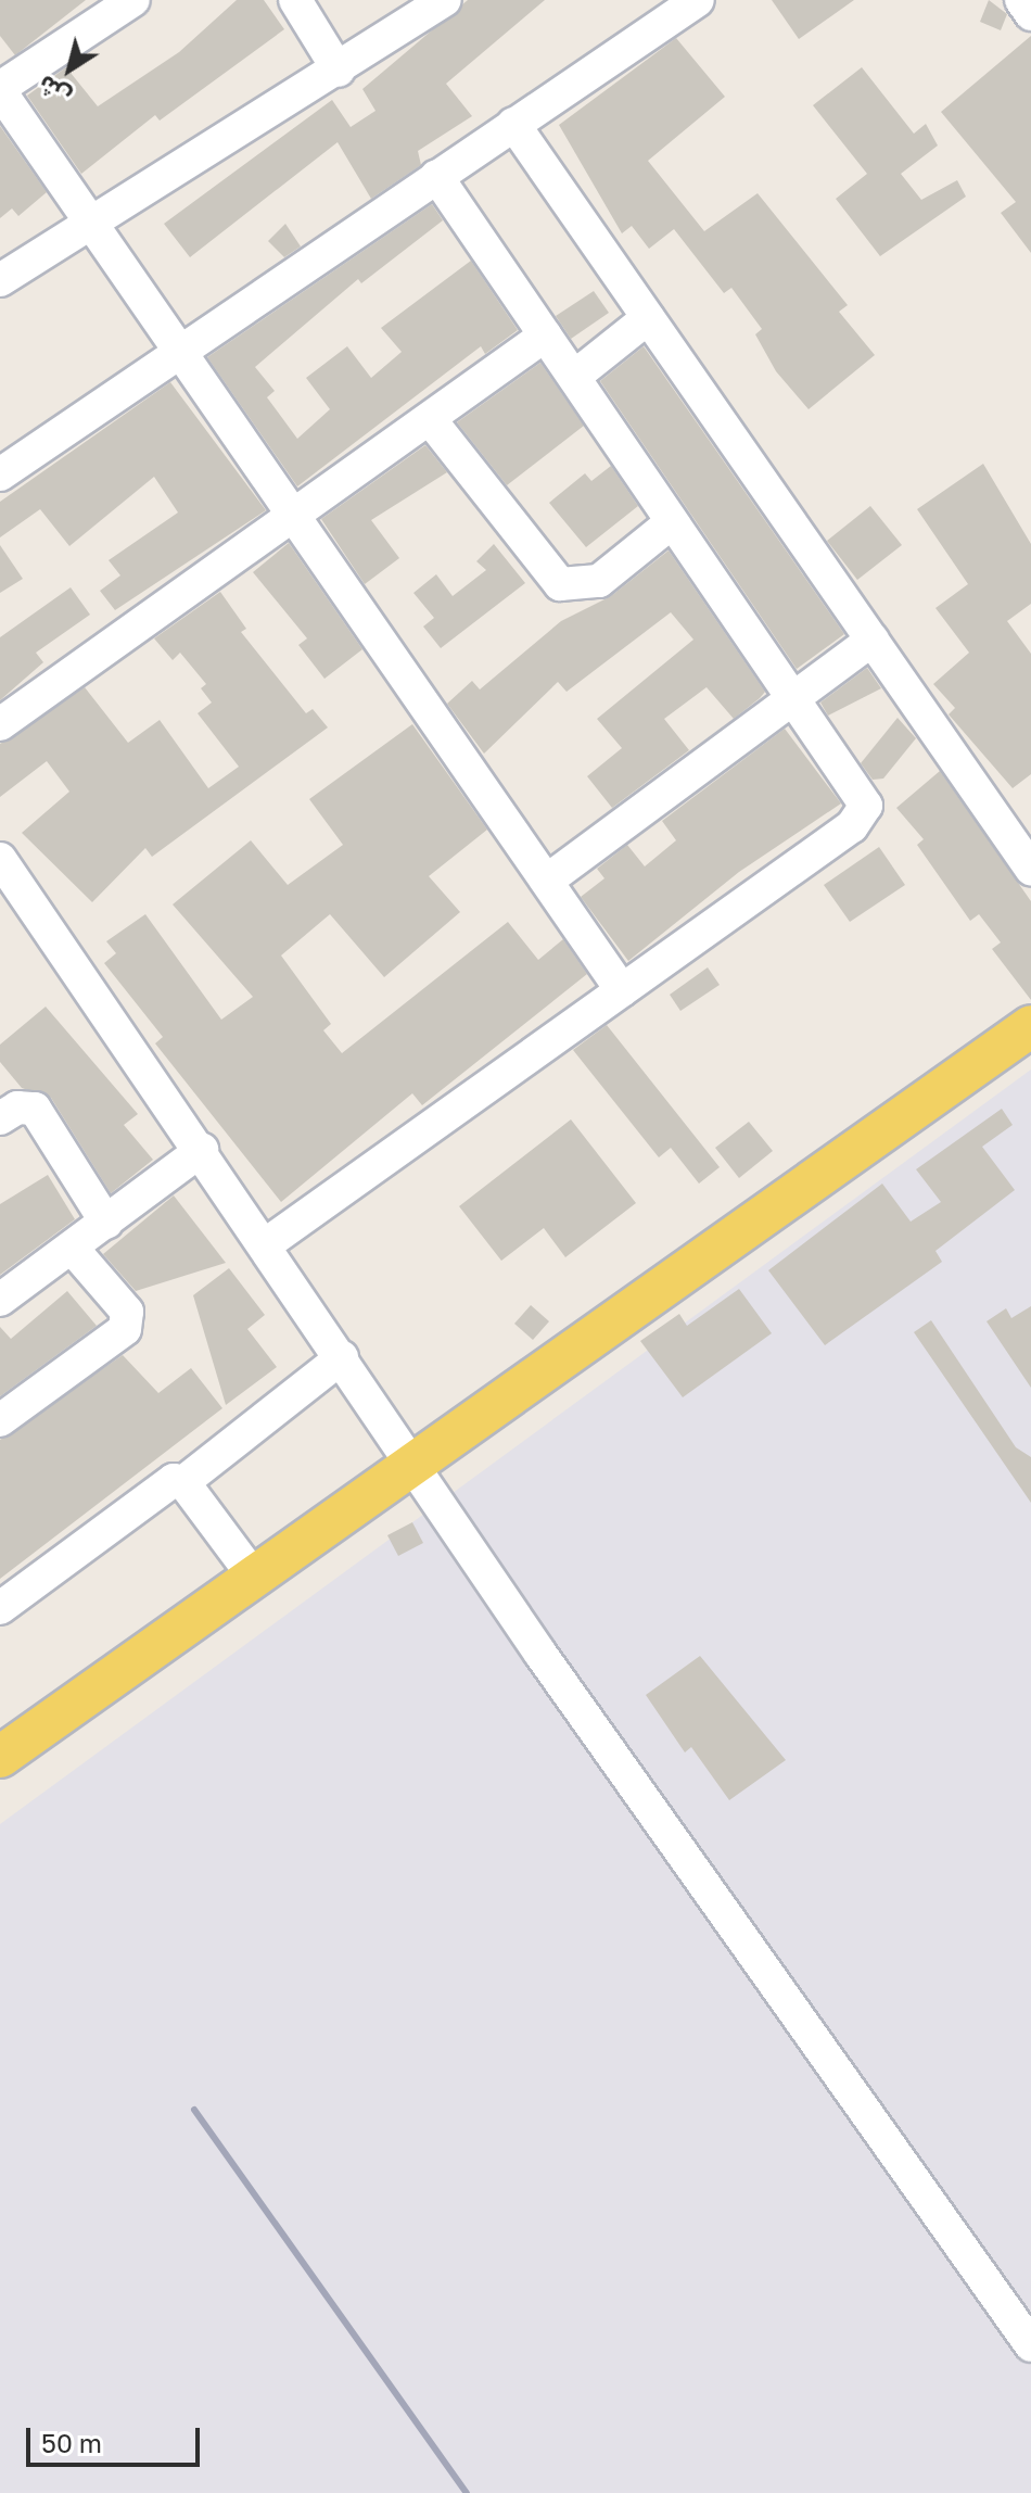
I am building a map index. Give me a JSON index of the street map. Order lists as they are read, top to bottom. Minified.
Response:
{"scale_bar":"50 m","north":"bottom left"}
